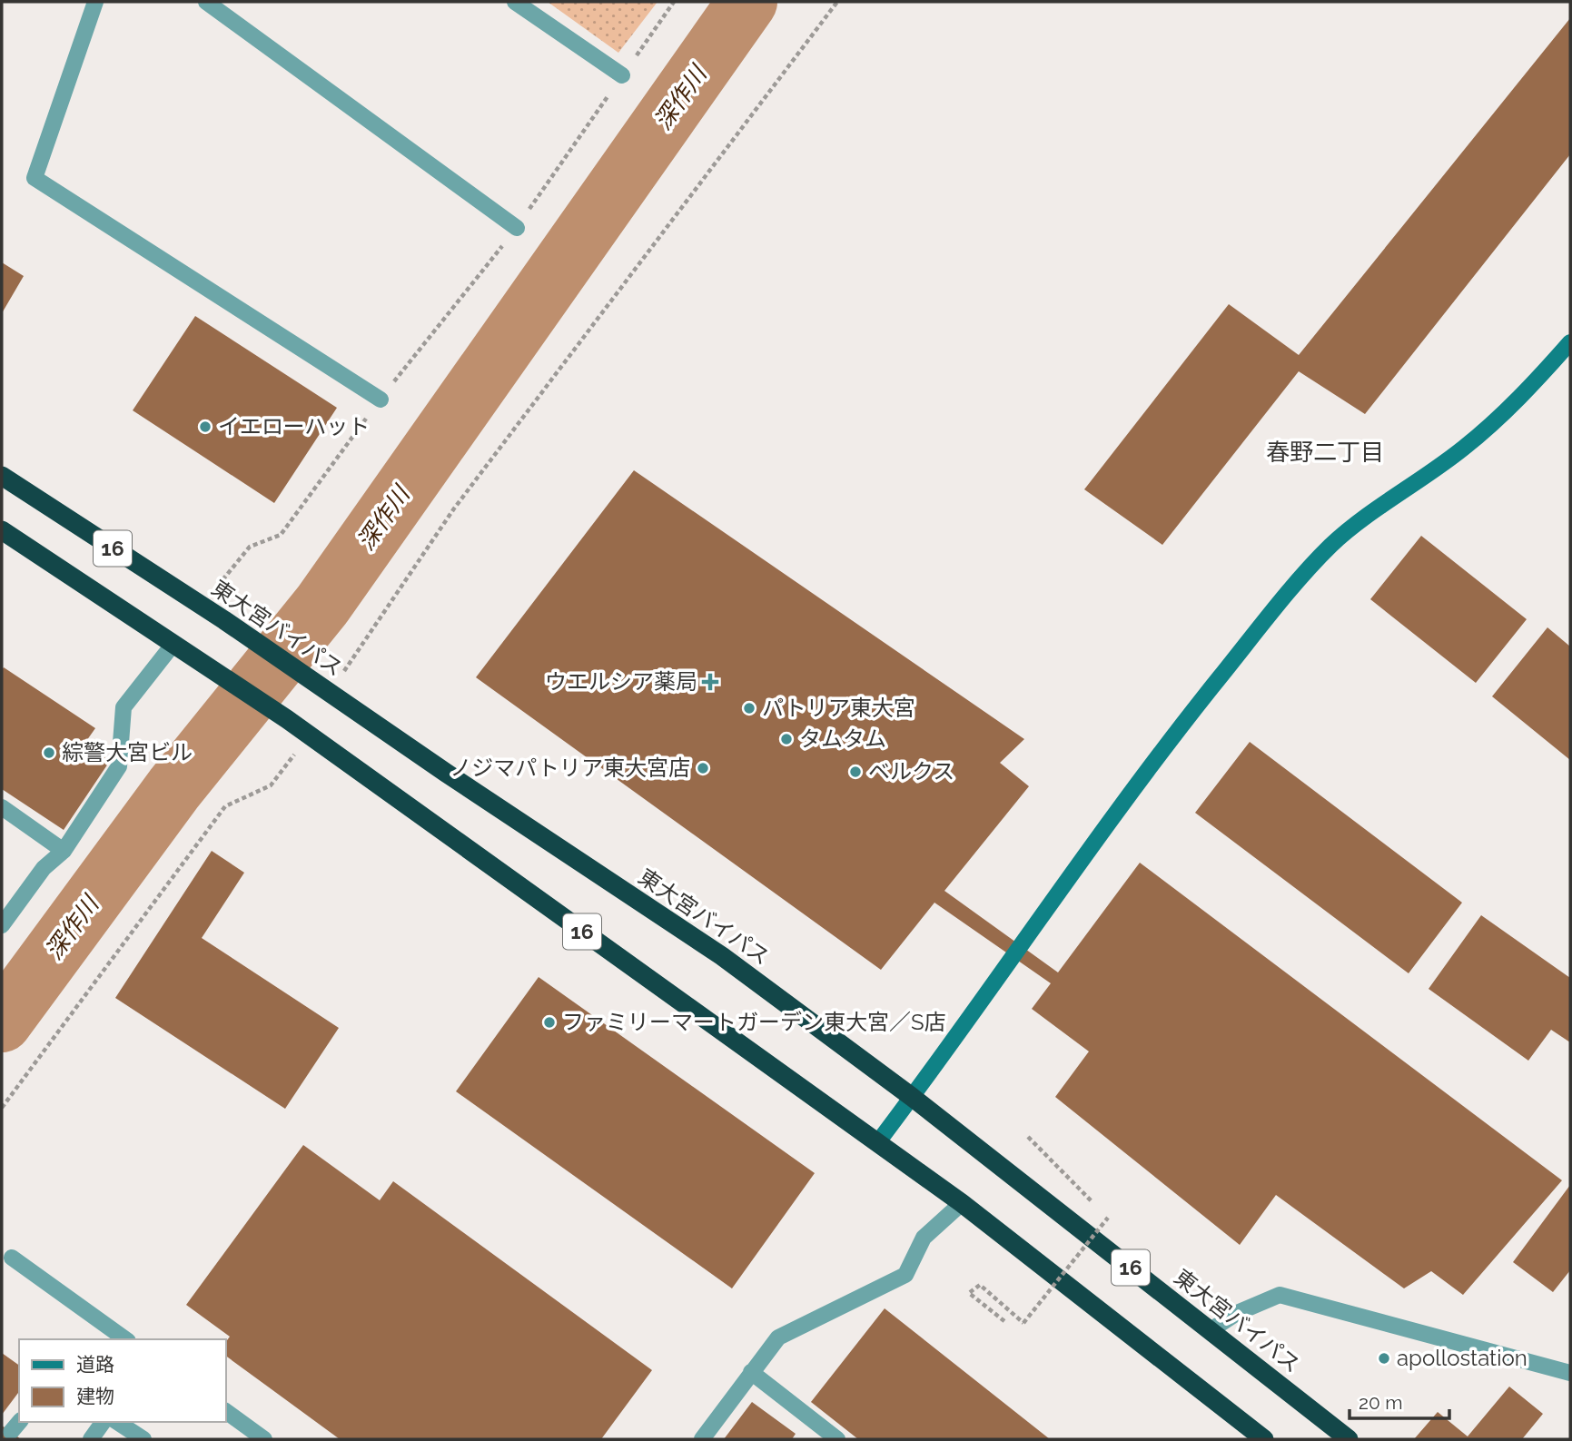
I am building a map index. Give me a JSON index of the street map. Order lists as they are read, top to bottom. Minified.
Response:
{"streets":{"highway":["16","東大宮バイパス"]},"districts":["春野二丁目"],"water":["深作川"],"places":{"other":["イエローハット","パトリア東大宮","タムタム","綜警大宮ビル","ノジマパトリア東大宮店","ベルクス","ファミリーマートガーデン東大宮／S店","apollostation"],"health":["ウエルシア薬局"]},"legend":["道路","建物"],"scale_bar":"20 m"}
